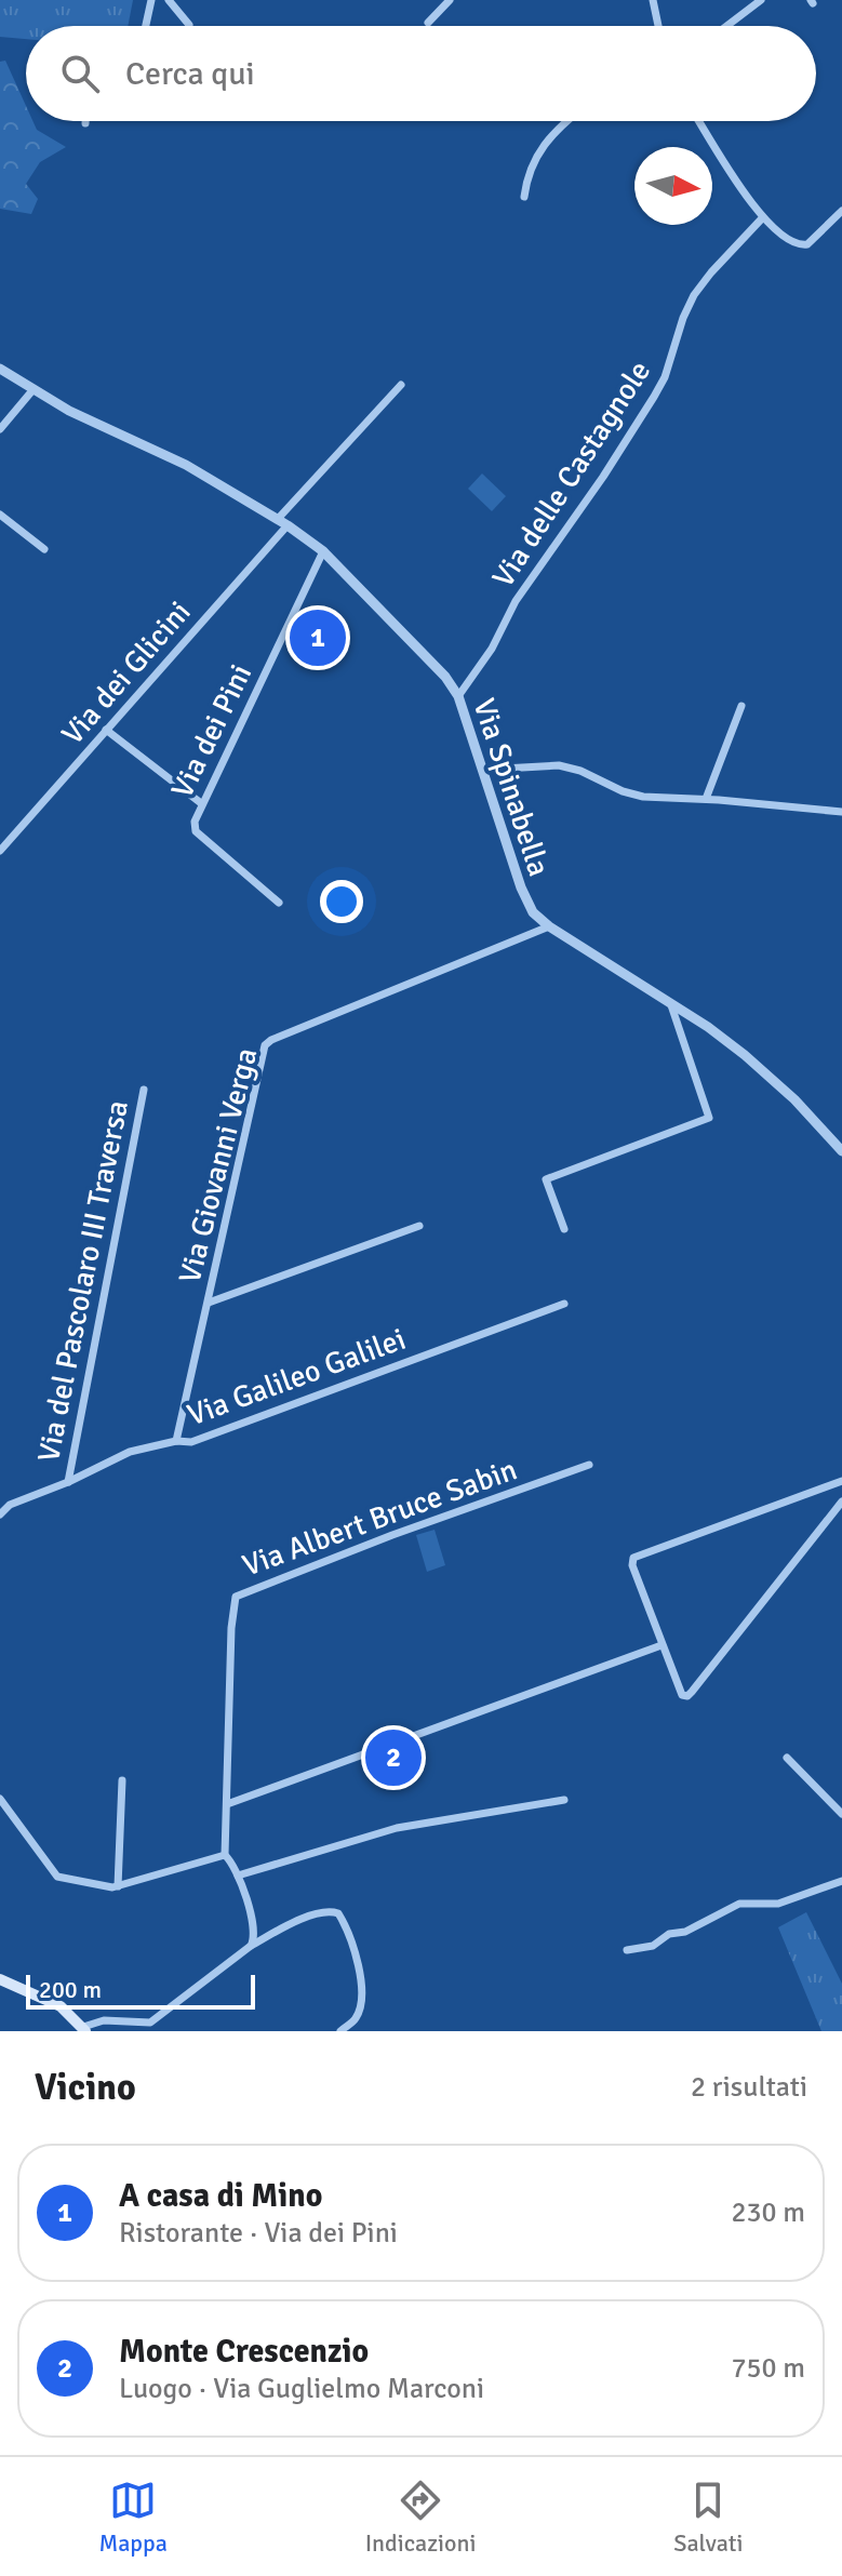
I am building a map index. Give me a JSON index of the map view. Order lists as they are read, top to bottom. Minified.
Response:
{"streets":{"street":["Via delle Castagnole","Via dei Glicini","Via dei Pini","Via Spinabella","Via Giovanni Verga","Via del Pascolaro III Traversa","Via Galileo Galilei","Via Albert Bruce Sabin"]},"crossings":[["Via delle Castagnole","Via Spinabella"],["Via dei Glicini","Via Spinabella"],["Via dei Pini","Via Spinabella"],["Via Spinabella","Via Giovanni Verga"],["Via Giovanni Verga","Via Galileo Galilei"],["Via del Pascolaro III Traversa","Via Galileo Galilei"]],"scale_bar":"200 m","north":"right","page":{"search":"Cerca qui","pins":["1","2"],"scale":"200 m","heading":["Vicino","2 risultati"],"list":[{"mark":"1","name":"A casa di Mino","note":"Ristorante · Via dei Pini","value":"230 m"},{"mark":"2","name":"Monte Crescenzio","note":"Luogo · Via Guglielmo Marconi","value":"750 m"}],"nav":["Mappa","Indicazioni","Salvati"]}}
